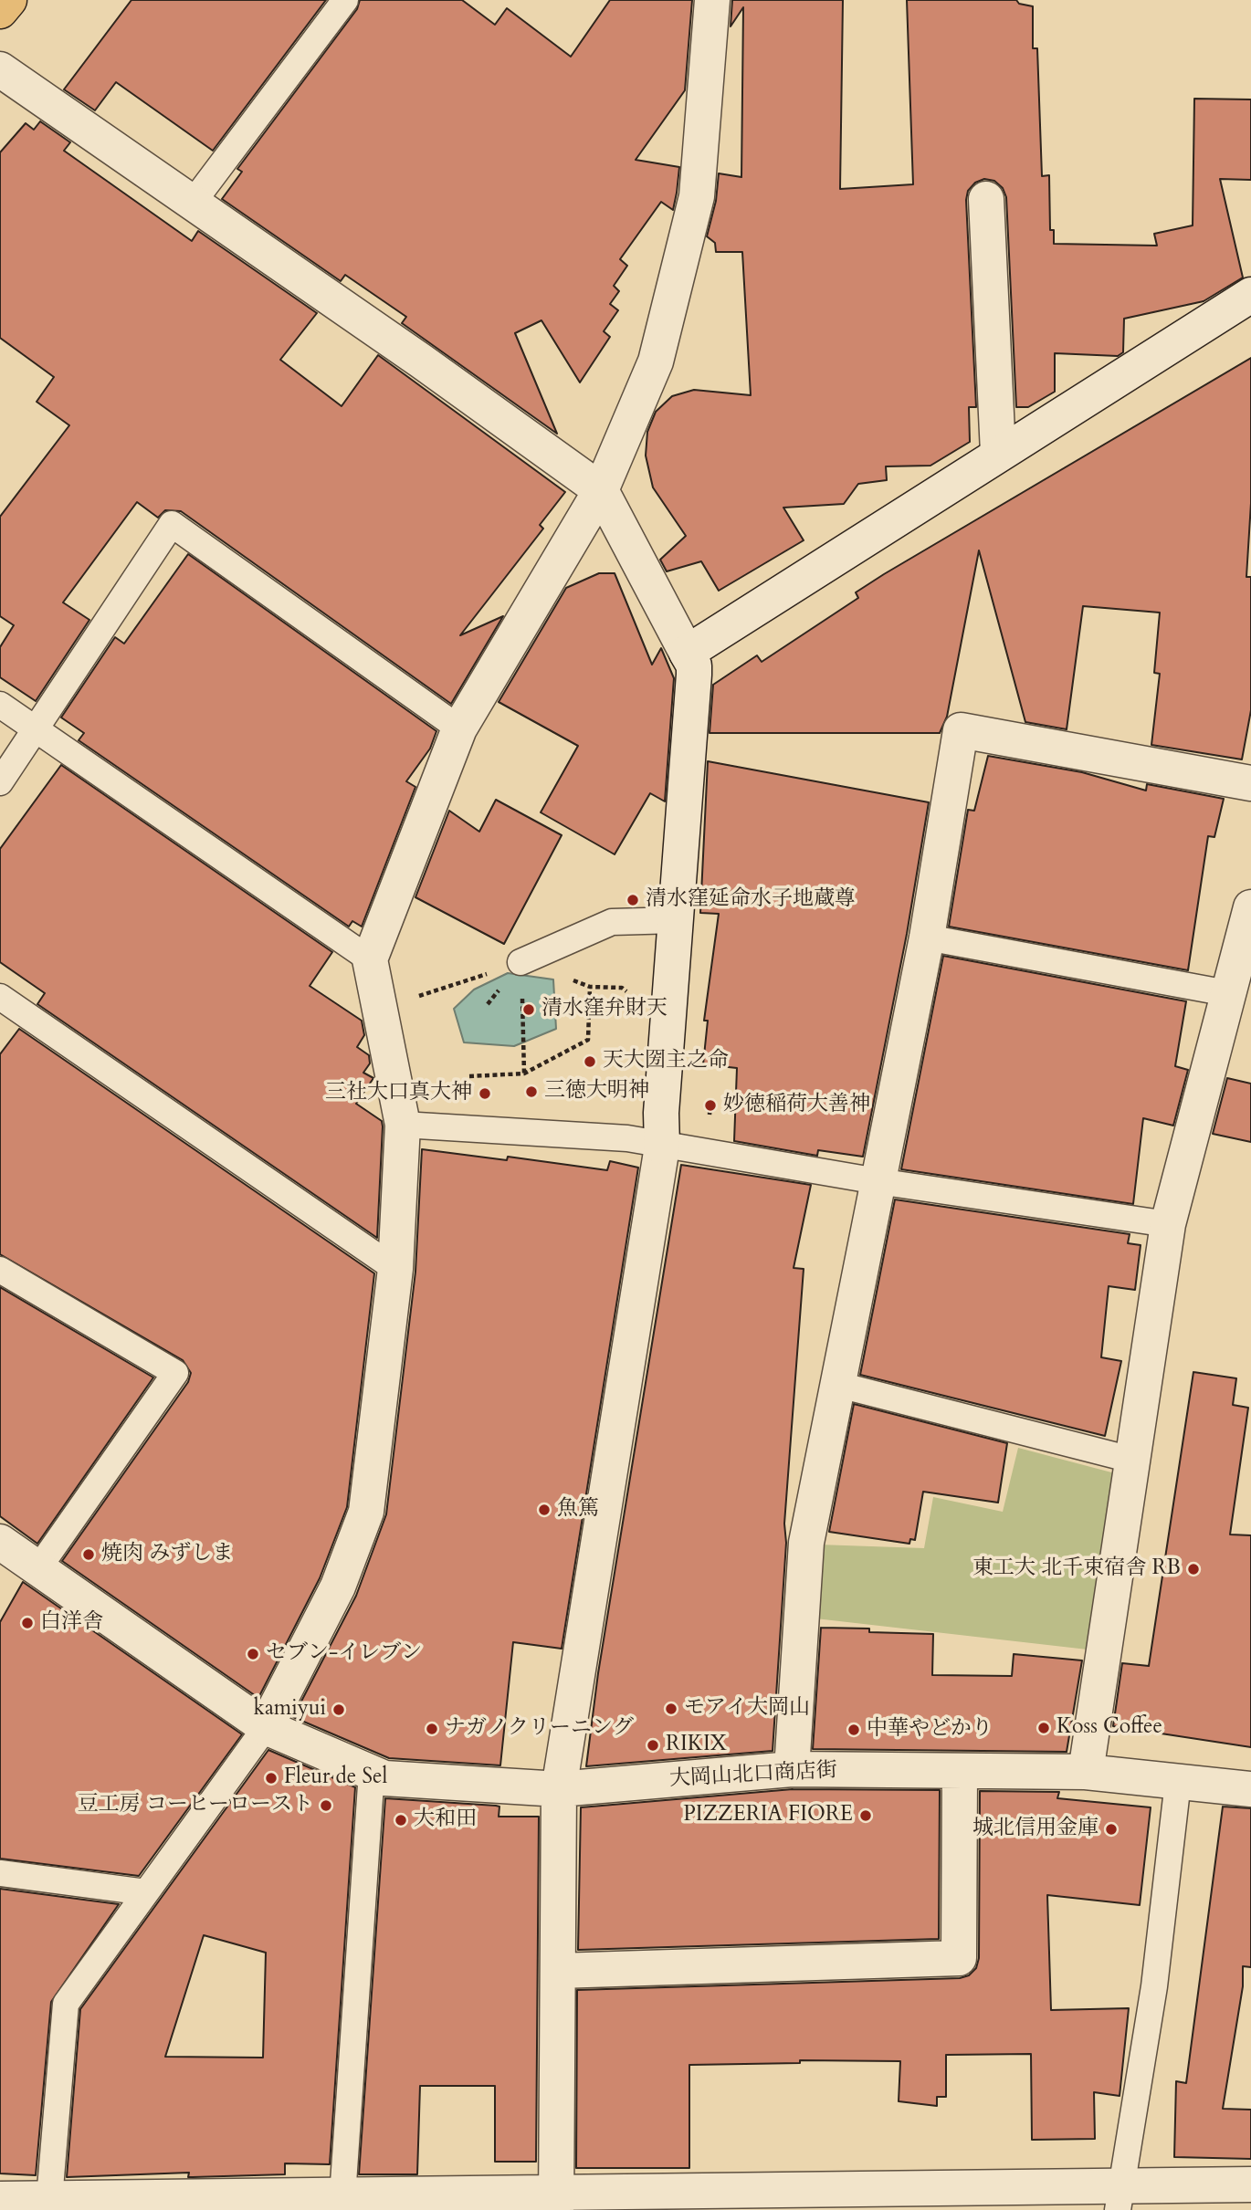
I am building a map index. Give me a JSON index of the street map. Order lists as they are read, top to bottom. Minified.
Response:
{"streets":{"street":["大岡山北口商店街"]},"places":["清水窪延命水子地蔵尊","清水窪弁財天","天大圀主之命","三徳大明神","三社大口真大神","妙徳稲荷大善神","魚篤","焼肉 みずしま","東工大 北千束宿舎 RB","白洋舎","セブン-イレブン","モアイ大岡山","kamiyui","Koss Coffee","ナガノクリーニング","中華やどかり","RIKIX","Fleur de Sel","豆工房 コーヒーロースト","PIZZERIA FIORE","大和田","城北信用金庫"]}
